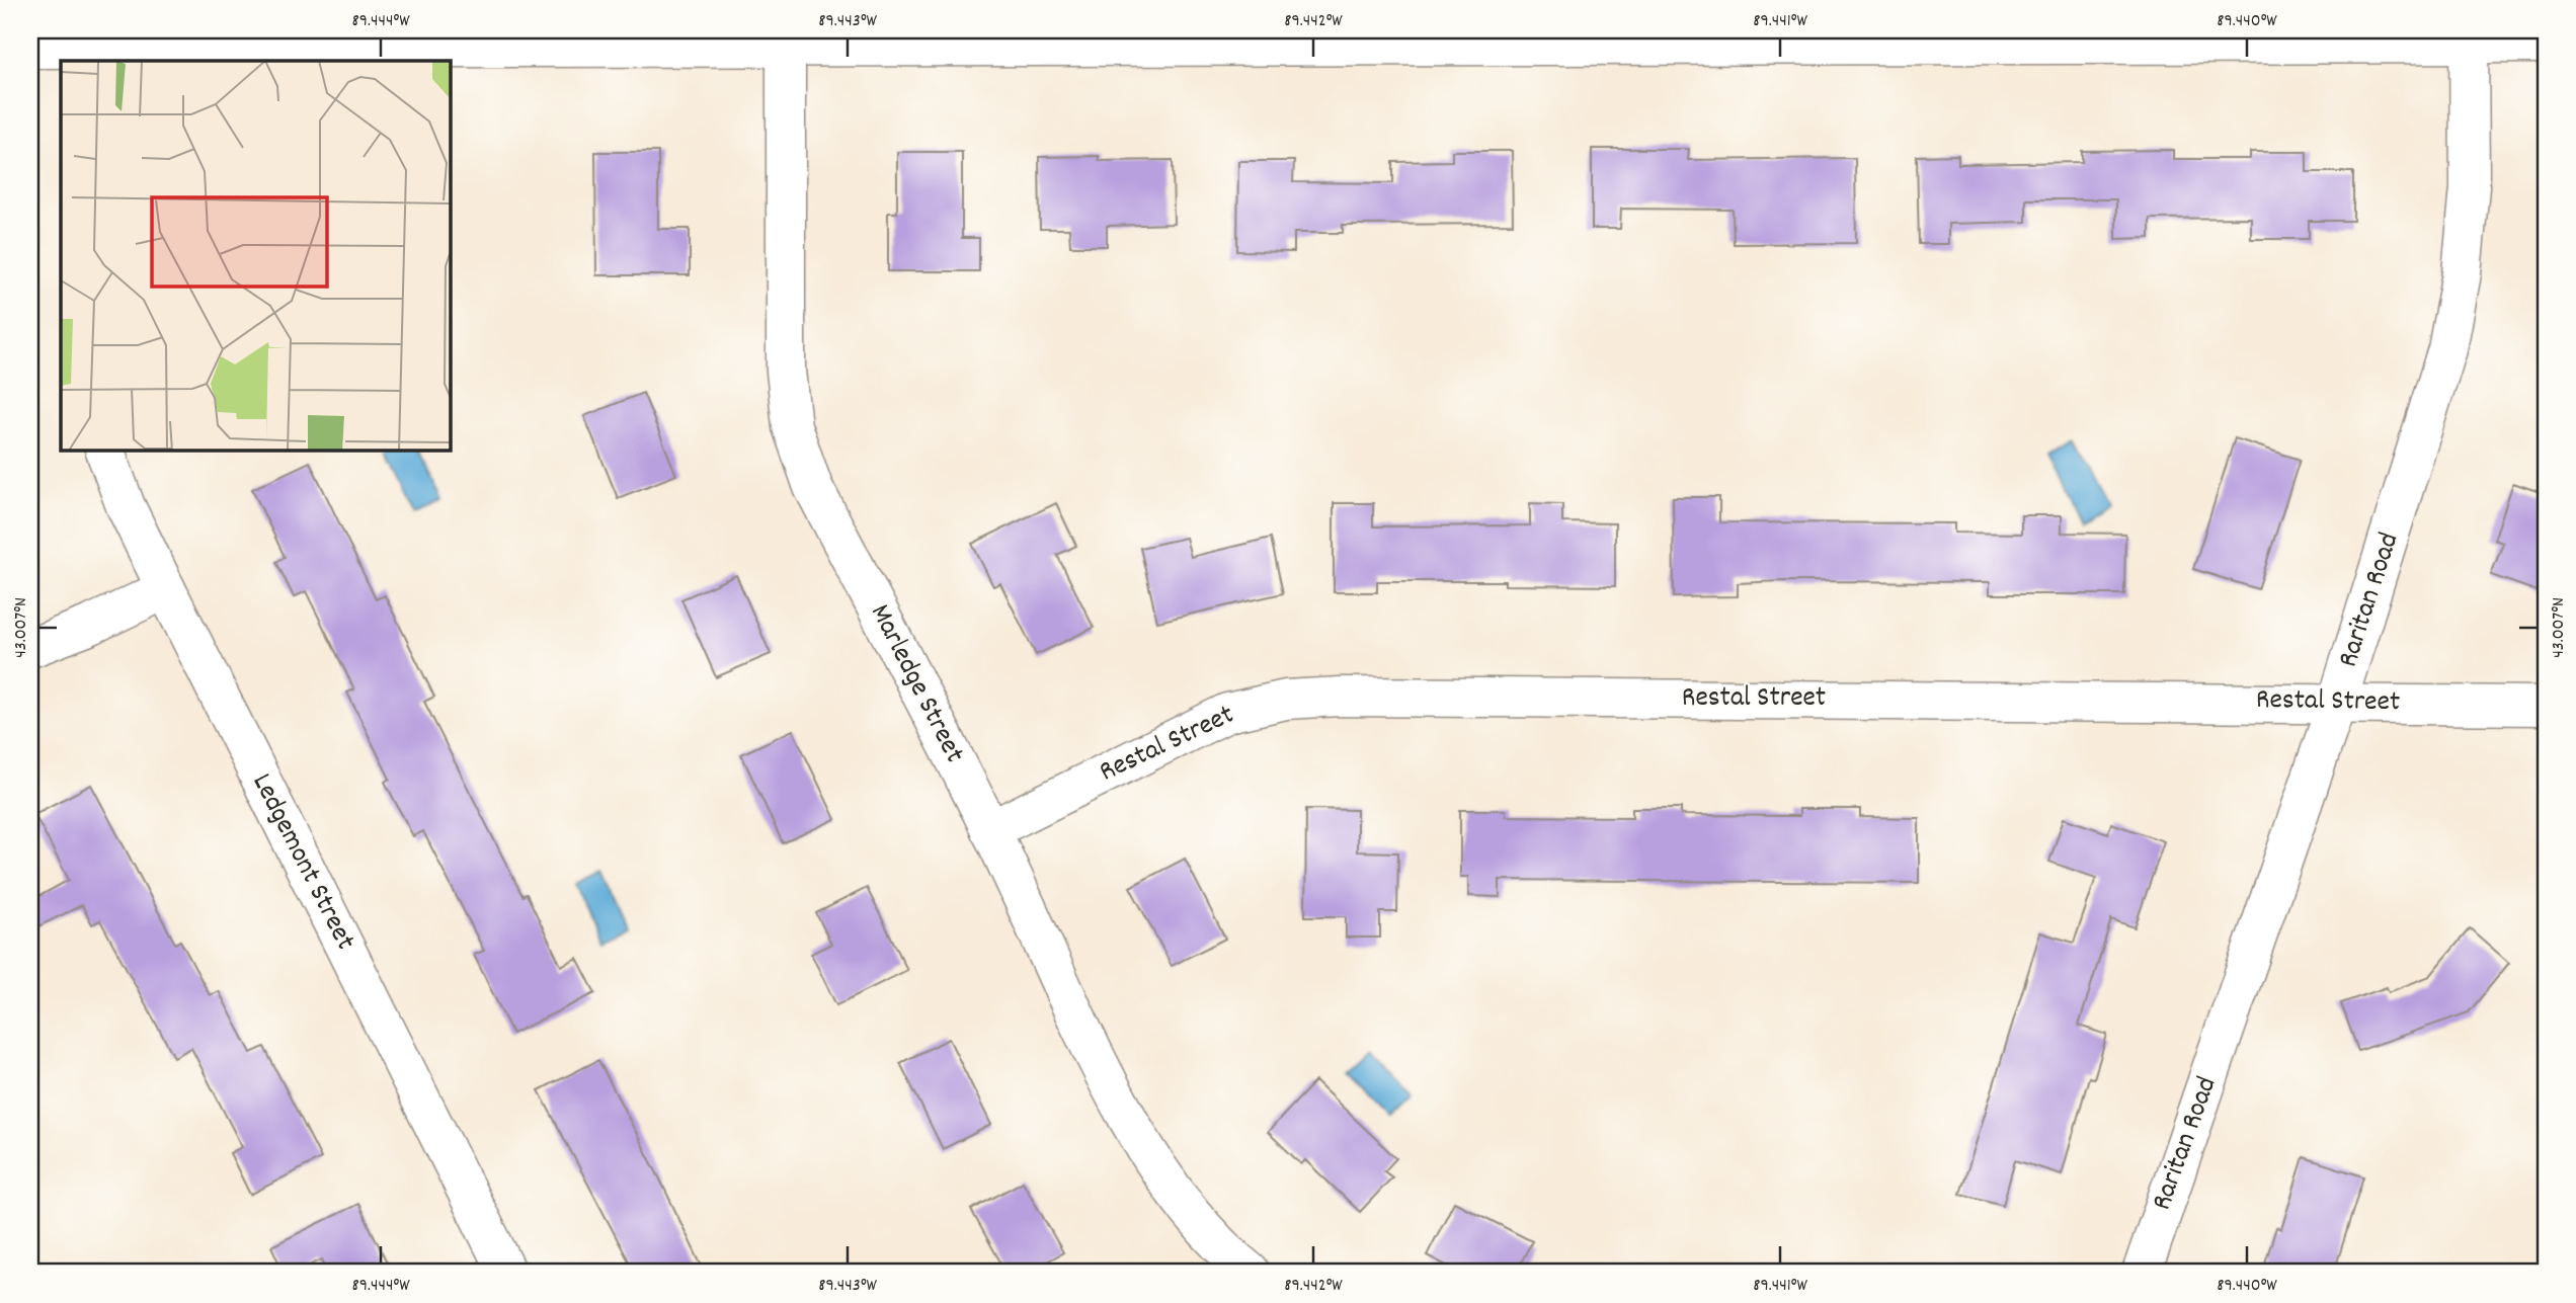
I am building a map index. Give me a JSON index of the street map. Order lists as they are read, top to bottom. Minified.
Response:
{"streets":{"street":["Raritan Road","Marledge Street","Restal Street","Ledgemont Street"]},"crossings":[["Raritan Road","Restal Street"],["Marledge Street","Restal Street"]],"coordinates":["89.444°W","89.443°W","89.442°W","89.441°W","89.440°W","43.007°N"]}
